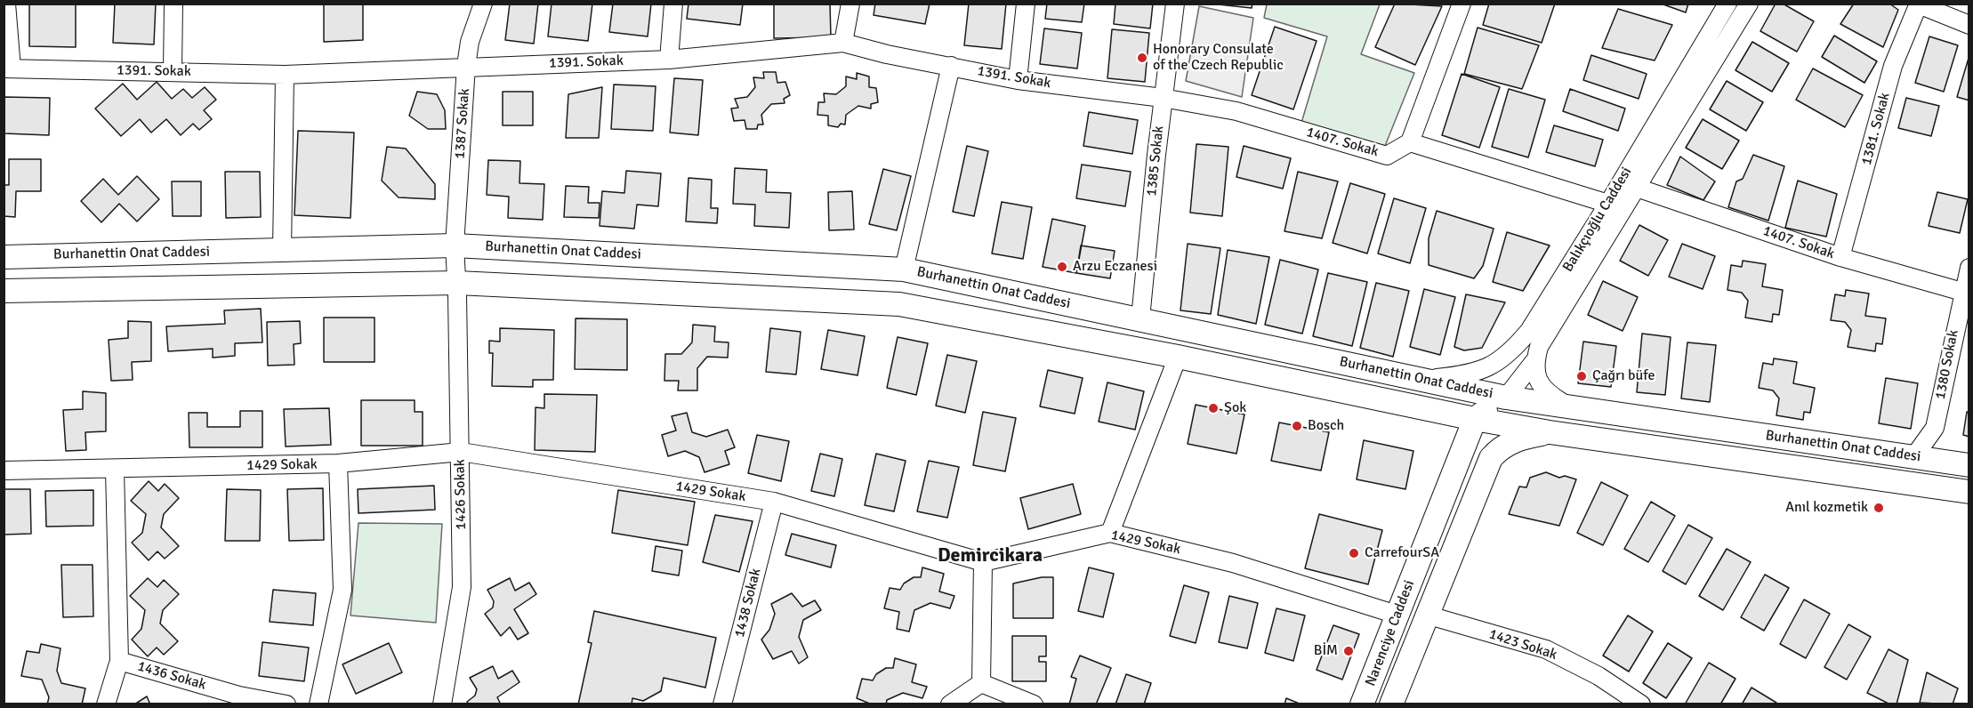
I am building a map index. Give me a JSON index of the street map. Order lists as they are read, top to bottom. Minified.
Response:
{"streets":{"main road":["Burhanettin Onat Caddesi","Narenciye Caddesi"],"street":["1391. Sokak","1387 Sokak","1381. Sokak","1407. Sokak","1385 Sokak","Balıkçıoğlu Caddesi","1380 Sokak","1429 Sokak","1426 Sokak","1438 Sokak","1423 Sokak","1436 Sokak"]},"crossings":[["1391. Sokak","1387 Sokak"],["1391. Sokak","1407. Sokak"],["1391. Sokak","1385 Sokak"],["1387 Sokak","Burhanettin Onat Caddesi"],["1387 Sokak","1426 Sokak"],["1381. Sokak","1407. Sokak"],["1407. Sokak","1385 Sokak"],["1407. Sokak","Balıkçıoğlu Caddesi"],["1407. Sokak","1380 Sokak"],["1385 Sokak","Burhanettin Onat Caddesi"],["Balıkçıoğlu Caddesi","Burhanettin Onat Caddesi"],["Burhanettin Onat Caddesi","1380 Sokak"],["Burhanettin Onat Caddesi","1426 Sokak"],["Burhanettin Onat Caddesi","Narenciye Caddesi"],["1429 Sokak","1426 Sokak"],["1429 Sokak","1438 Sokak"],["1429 Sokak","Narenciye Caddesi"],["Narenciye Caddesi","1423 Sokak"]],"districts":["Demircikara"],"places":["Honorary Consulate of the Czech Republic","Arzu Eczanesi","Çağrı büfe","Şok","Bosch","Anıl kozmetik","CarrefourSA","BİM"]}
